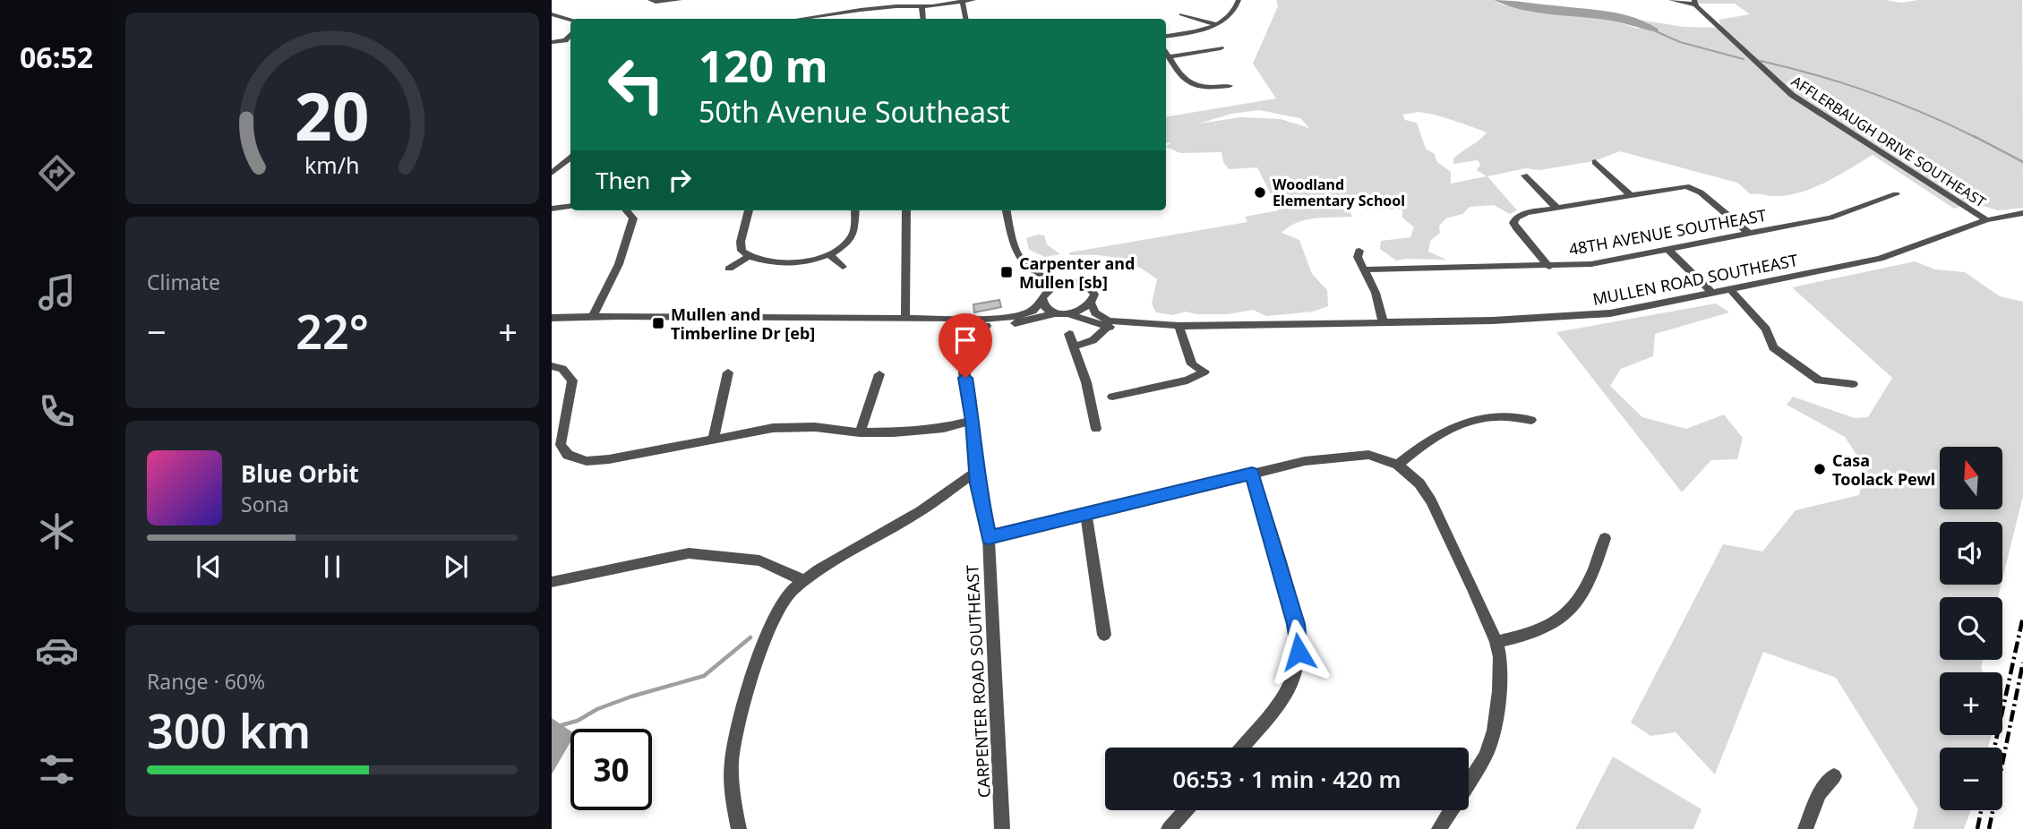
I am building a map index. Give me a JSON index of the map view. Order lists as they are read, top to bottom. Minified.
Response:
{"streets":{"street":["AFFLERBAUGH DRIVE SOUTHEAST","48TH AVENUE SOUTHEAST","MULLEN ROAD SOUTHEAST","CARPENTER ROAD SOUTHEAST"]},"crossings":[["AFFLERBAUGH DRIVE SOUTHEAST","MULLEN ROAD SOUTHEAST"]],"places":{"other":["Woodland Elementary School","Casa Toolack Pewl"],"transit":["Carpenter and Mullen [sb]","Mullen and Timberline Dr [eb]"]},"north":"top","page":{"tabs":"06:52","turn":["120 m","50th Avenue Southeast"],"then":"Then","tile":["Climate",["Range · 60%","300 km"]],"heat":["−","22°","+"],"map_buttons":["+","−"],"song":["Blue Orbit","Sona"],"limit":"30","trip":"06:53 · 1 min · 420 m","gauge":["20","km/h"]}}
